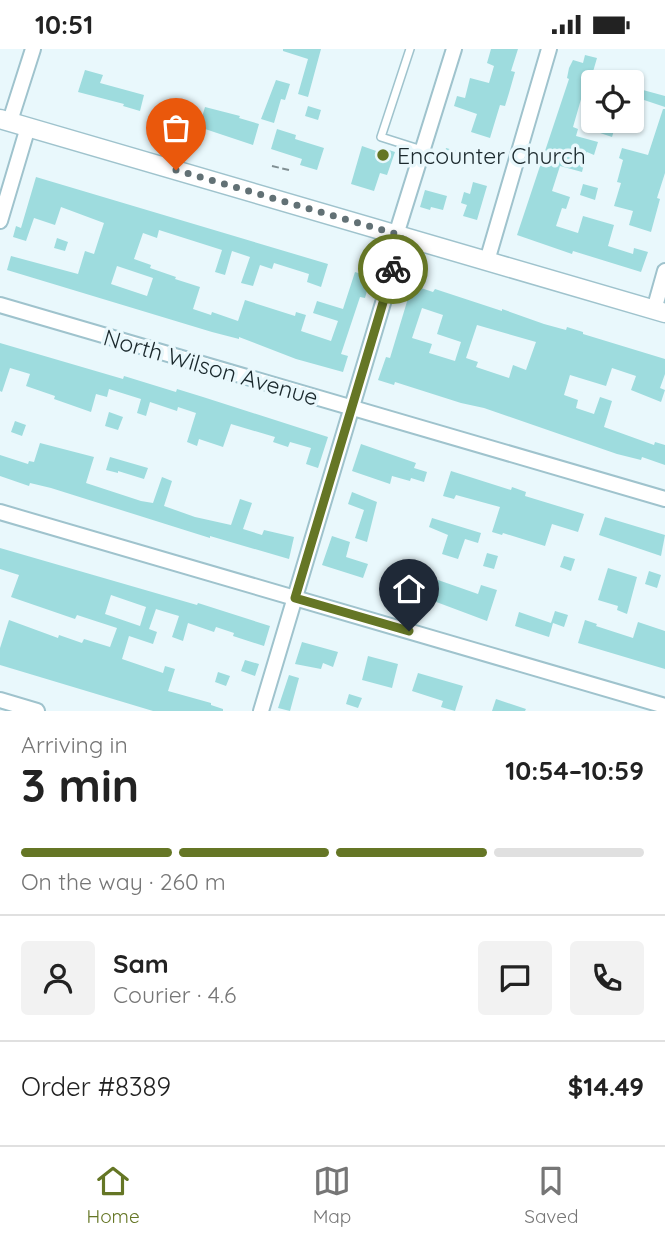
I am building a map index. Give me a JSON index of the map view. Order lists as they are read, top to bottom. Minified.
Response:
{"streets":{"street":["North Wilson Avenue"]},"places":["Encounter Church"],"page":{"status":"10:51","heading":["3 min","Arriving in","10:54–10:59"],"panel":["Sam","Courier · 4.6","Order #8389","$14.49"],"bar":"On the way · 260 m","tabs":["Home","Map","Saved"]}}
